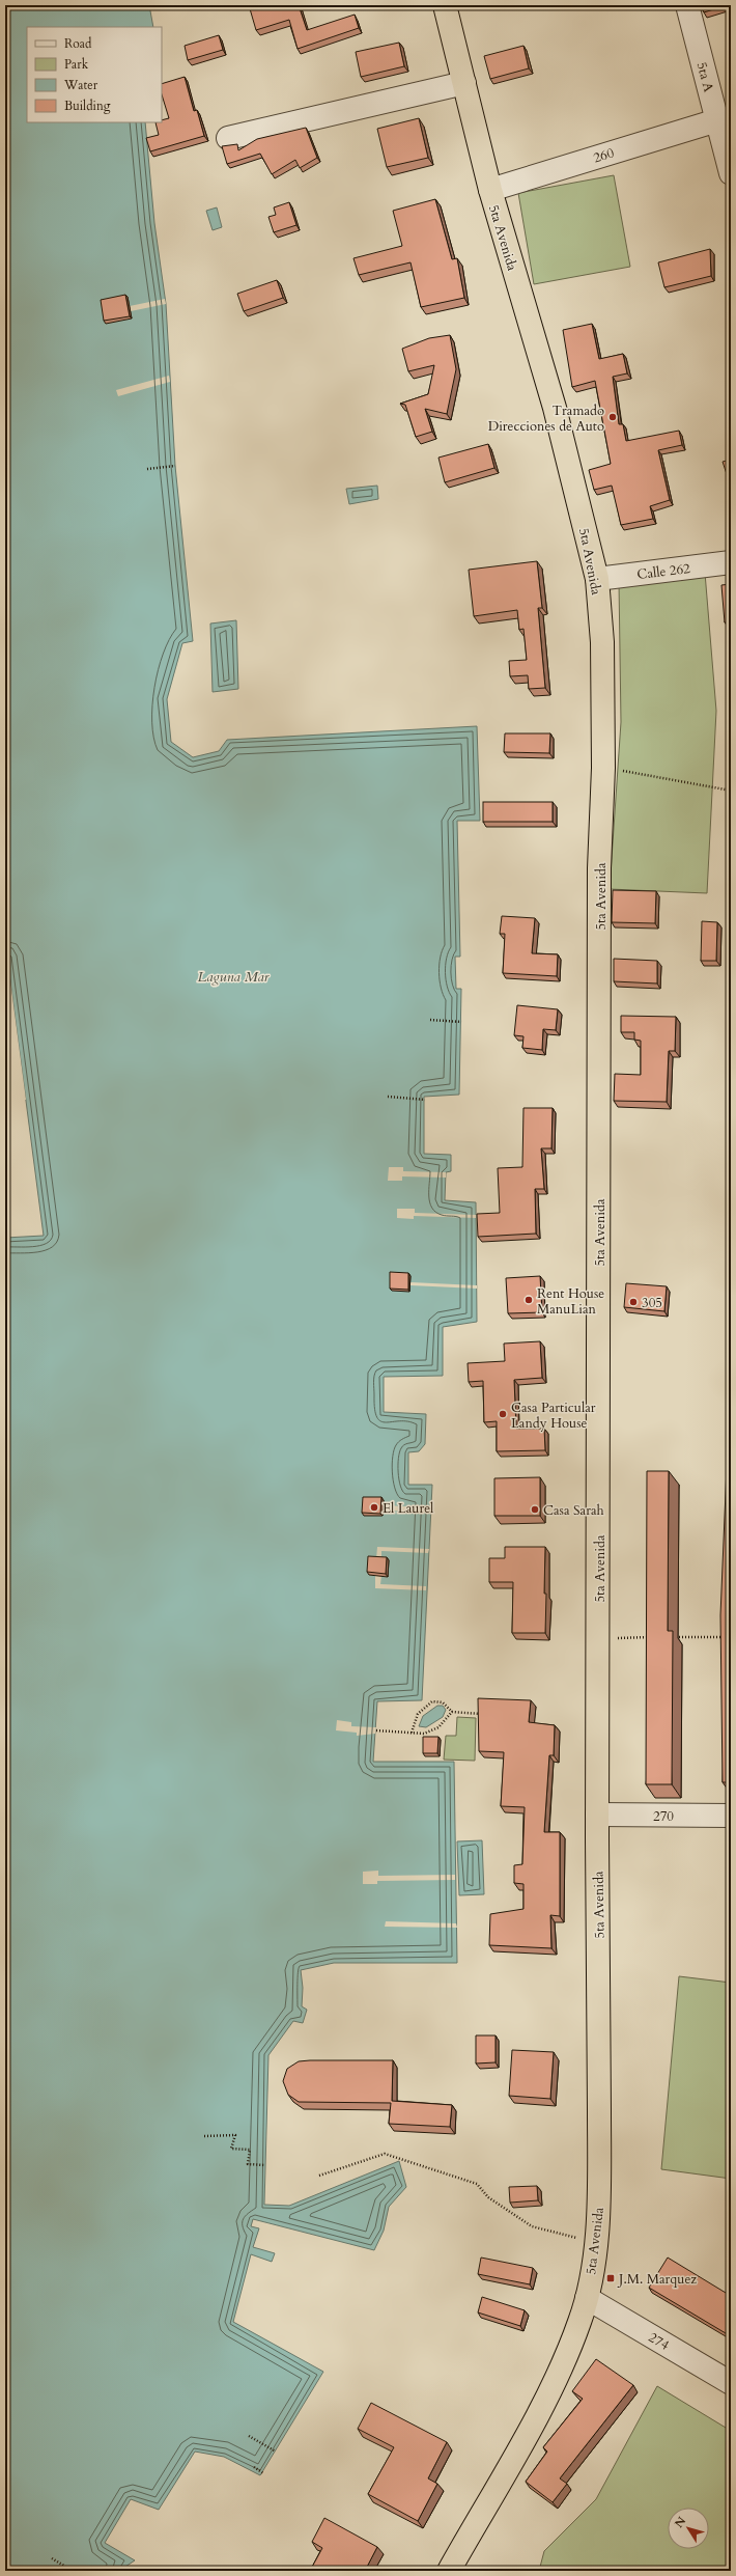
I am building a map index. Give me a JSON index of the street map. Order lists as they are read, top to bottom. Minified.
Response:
{"streets":{"highway":["5ta Avenida"],"street":["5ta A","260","Calle 262","270","274"]},"crossings":[["5ta A","260"],["260","5ta Avenida"],["5ta Avenida","Calle 262"],["5ta Avenida","270"],["5ta Avenida","274"]],"water":["Laguna Mar"],"places":{"other":["Tramado Direcciones de Auto","Rent House ManuLian","305","Casa Particular Landy House","El Laurel","Casa Sarah"],"transit":["J.M. Marquez"]},"legend":["Road","Park","Water","Building"],"north":"top left"}
